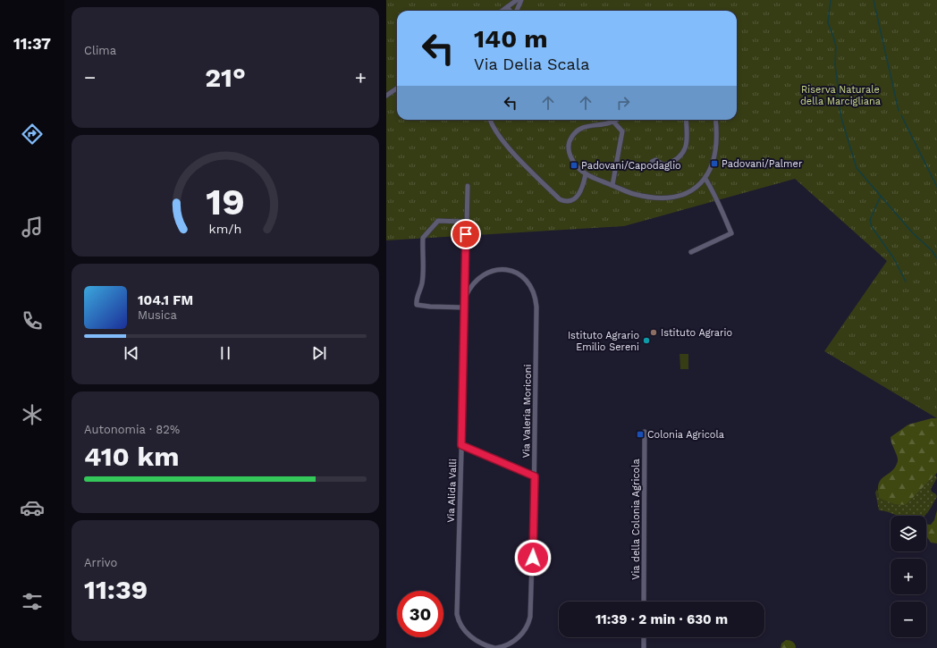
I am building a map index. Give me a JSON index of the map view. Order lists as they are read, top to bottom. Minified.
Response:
{"streets":{"street":["Via Valeria Moriconi","Via Alida Valli","Via della Colonia Agricola"]},"crossings":[["Via Valeria Moriconi","Via Alida Valli"]],"parks":["Riserva Naturale della Marcigliana"],"places":{"transit":["Padovani/Palmer","Padovani/Capodaglio","Colonia Agricola"],"other":["Istituto Agrario","Istituto Agrario Emilio Sereni"]},"page":{"tabs":"11:37","tile":["Clima",["Autonomia · 82%","410 km"],["Arrivo","11:39"]],"turn":["140 m","Via Delia Scala"],"heat":["−","21°","+"],"song":["104.1 FM","Musica"],"map_buttons":["+","−"],"limit":"30","trip":"11:39 · 2 min · 630 m","gauge":["19","km/h"]}}
